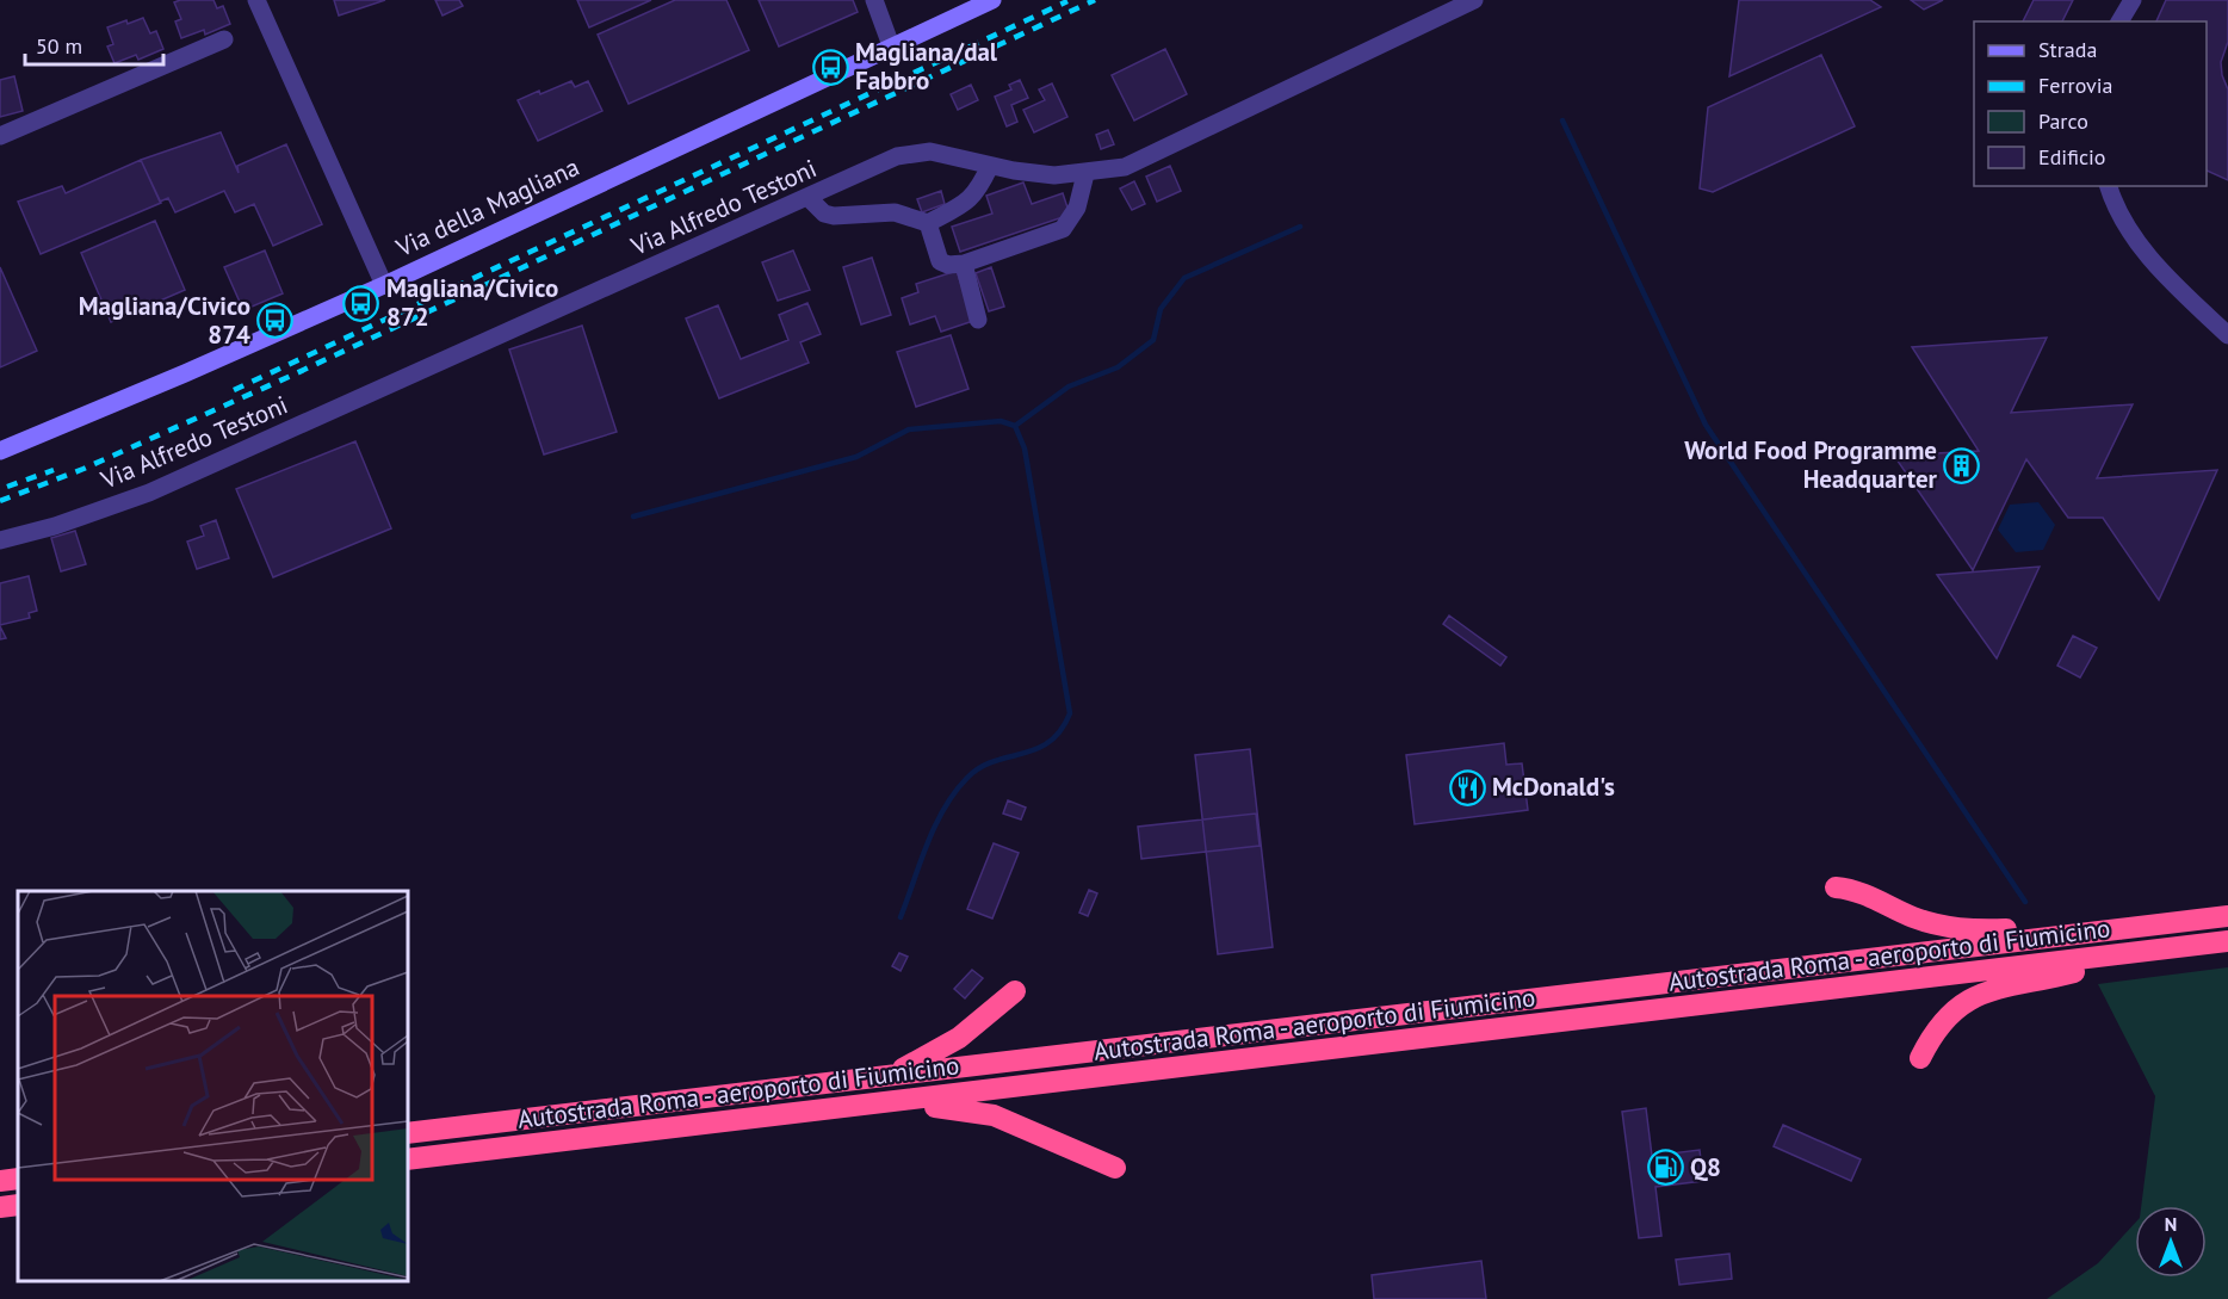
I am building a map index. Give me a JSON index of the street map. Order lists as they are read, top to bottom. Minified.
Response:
{"streets":{"highway":["Autostrada Roma - aeroporto di Fiumicino"],"main road":["Via della Magliana"],"street":["Via Alfredo Testoni"]},"places":{"bus stop":["Magliana/dal Fabbro","Magliana/Civico 872","Magliana/Civico 874"],"building":["World Food Programme Headquarter"],"restaurant":["McDonald's"],"fuel station":["Q8"]},"legend":["Strada","Ferrovia","Parco","Edificio"],"scale_bar":"50 m","north":"top"}
